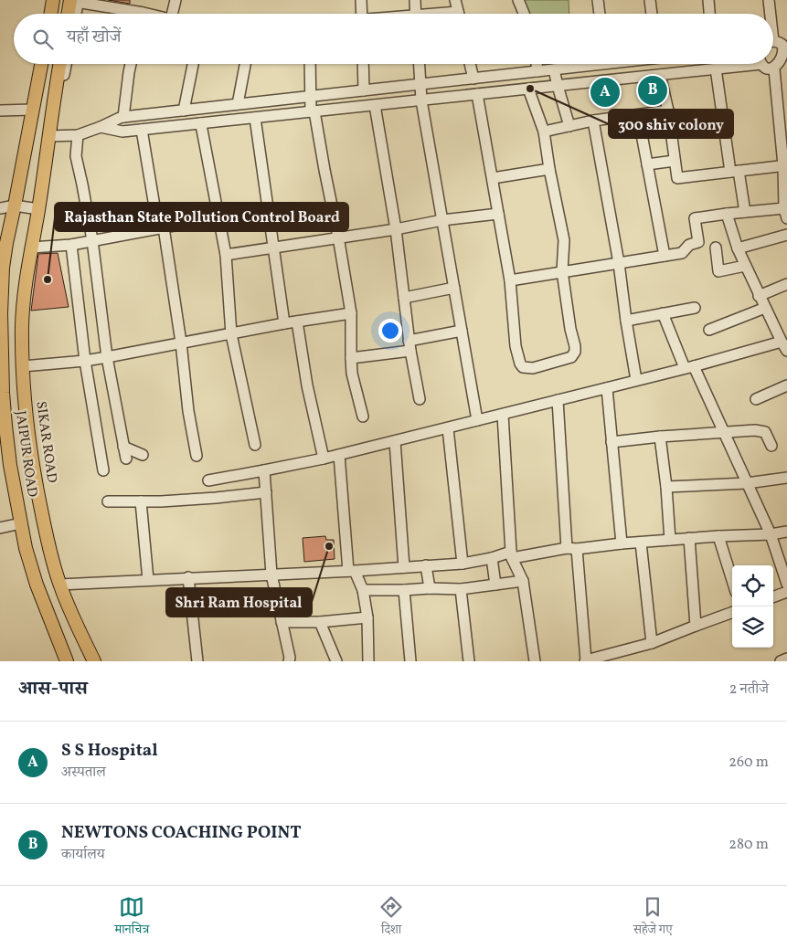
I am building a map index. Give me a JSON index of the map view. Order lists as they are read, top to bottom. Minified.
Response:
{"streets":{"main road":["SIKAR ROAD","JAIPUR ROAD"]},"places":["300 shiv colony","Rajasthan State Pollution Control Board","Shri Ram Hospital"],"page":{"search":"यहाँ खोजें","pins":["B","A"],"heading":["आस-पास","2 नतीजे"],"list":[{"mark":"A","name":"S S Hospital","note":"अस्पताल","value":"260 m"},{"mark":"B","name":"NEWTONS COACHING POINT","note":"कार्यालय","value":"280 m"}],"nav":["मानचित्र","दिशा","सहेजे गए"]}}
